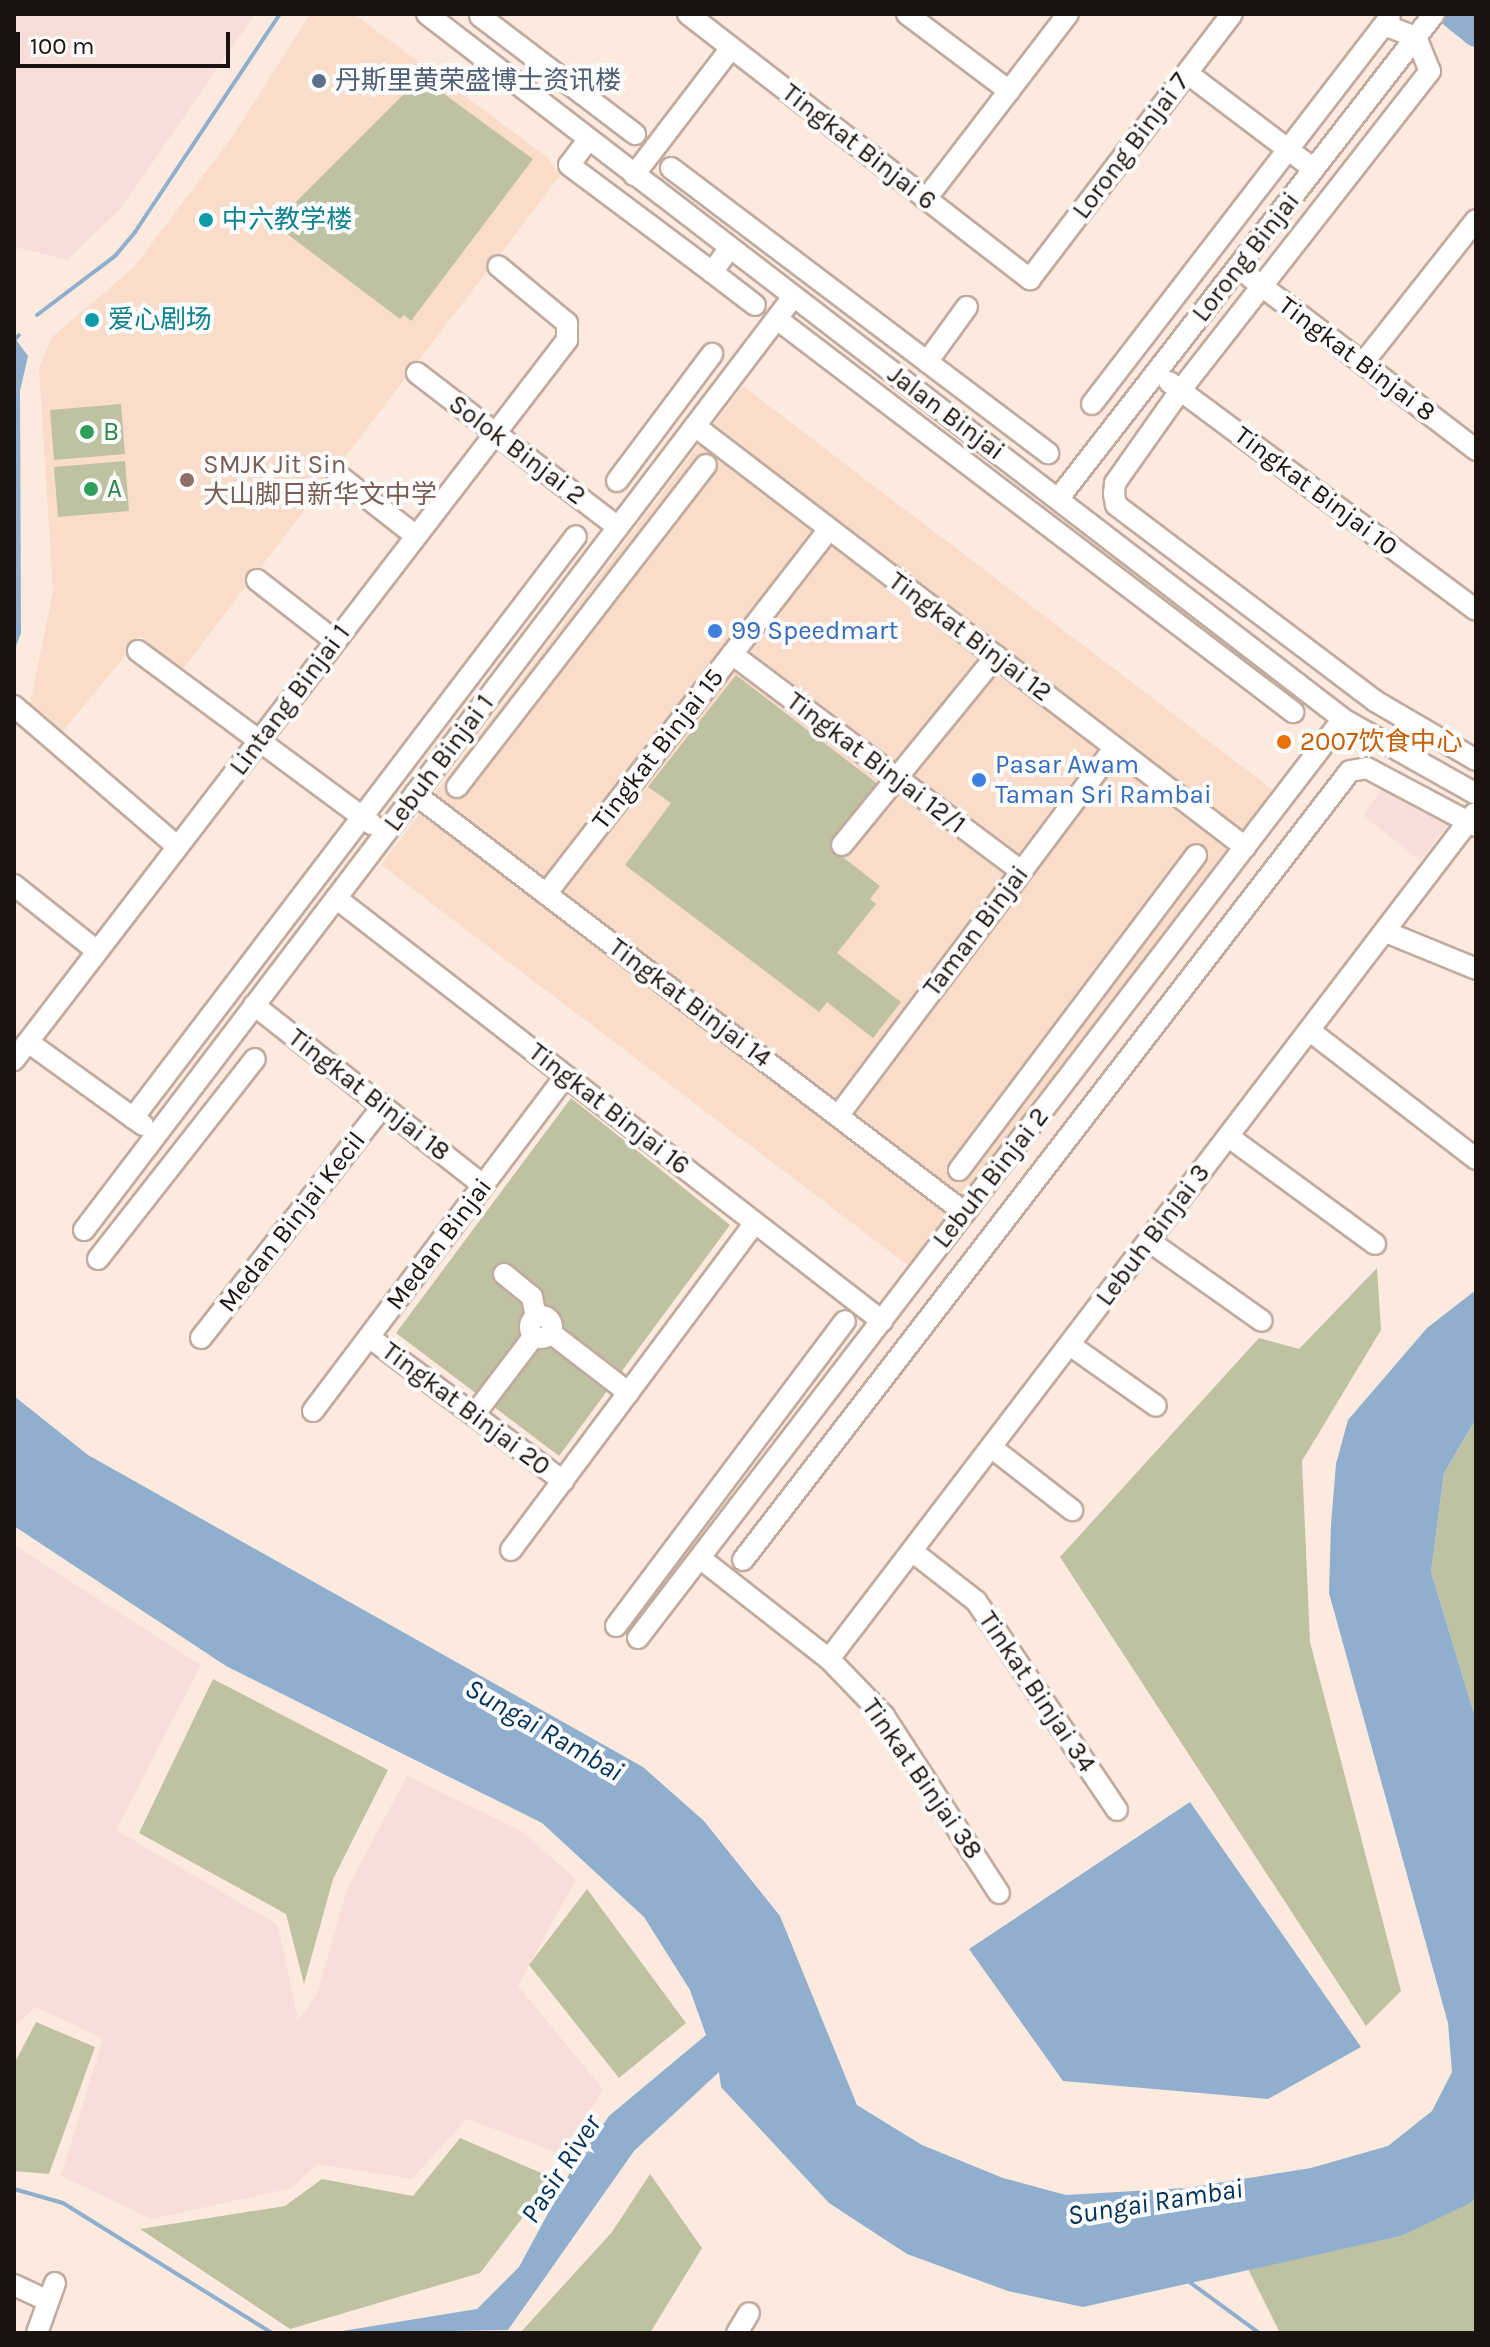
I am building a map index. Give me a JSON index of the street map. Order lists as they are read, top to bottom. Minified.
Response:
{"streets":{"street":["Lorong Binjai 7","Tingkat Binjai 6","Lorong Binjai","Tingkat Binjai 8","Jalan Binjai","Solok Binjai 2","Tingkat Binjai 10","Tingkat Binjai 12","Lintang Binjai 1","Tingkat Binjai 15","Lebuh Binjai 1","Tingkat Binjai 12/1","Taman Binjai","Tingkat Binjai 14","Tingkat Binjai 18","Tingkat Binjai 16","Lebuh Binjai 2","Medan Binjai Kecil","Lebuh Binjai 3","Medan Binjai","Tingkat Binjai 20","Tinkat Binjai 34","Tinkat Binjai 38"]},"crossings":[["Lorong Binjai 7","Tingkat Binjai 6"],["Lorong Binjai","Tingkat Binjai 8"],["Lorong Binjai","Jalan Binjai"],["Lorong Binjai","Tingkat Binjai 10"],["Jalan Binjai","Lebuh Binjai 1"],["Jalan Binjai","Lebuh Binjai 2"],["Solok Binjai 2","Lintang Binjai 1"],["Solok Binjai 2","Lebuh Binjai 1"],["Tingkat Binjai 12","Tingkat Binjai 15"],["Tingkat Binjai 12","Lebuh Binjai 1"],["Tingkat Binjai 12","Taman Binjai"],["Tingkat Binjai 12","Lebuh Binjai 2"],["Tingkat Binjai 15","Tingkat Binjai 12/1"],["Tingkat Binjai 15","Tingkat Binjai 14"],["Lebuh Binjai 1","Tingkat Binjai 14"],["Lebuh Binjai 1","Tingkat Binjai 18"],["Lebuh Binjai 1","Tingkat Binjai 16"],["Tingkat Binjai 12/1","Taman Binjai"],["Taman Binjai","Tingkat Binjai 14"],["Tingkat Binjai 14","Lebuh Binjai 2"],["Tingkat Binjai 18","Medan Binjai Kecil"],["Tingkat Binjai 18","Medan Binjai"],["Tingkat Binjai 16","Lebuh Binjai 2"],["Tingkat Binjai 16","Medan Binjai"],["Lebuh Binjai 2","Lebuh Binjai 3"],["Lebuh Binjai 2","Tinkat Binjai 38"],["Lebuh Binjai 3","Tinkat Binjai 34"],["Lebuh Binjai 3","Tinkat Binjai 38"],["Medan Binjai","Tingkat Binjai 20"]],"water":["Sungai Rambai","Pasir River"],"places":["丹斯里黄荣盛博士资讯楼","中六教学楼","爱心剧场","B","SMJK Jit Sin 大山脚日新华文中学","A","99 Speedmart","2007饮食中心","Pasar Awam Taman Sri Rambai"],"scale_bar":"100 m"}
